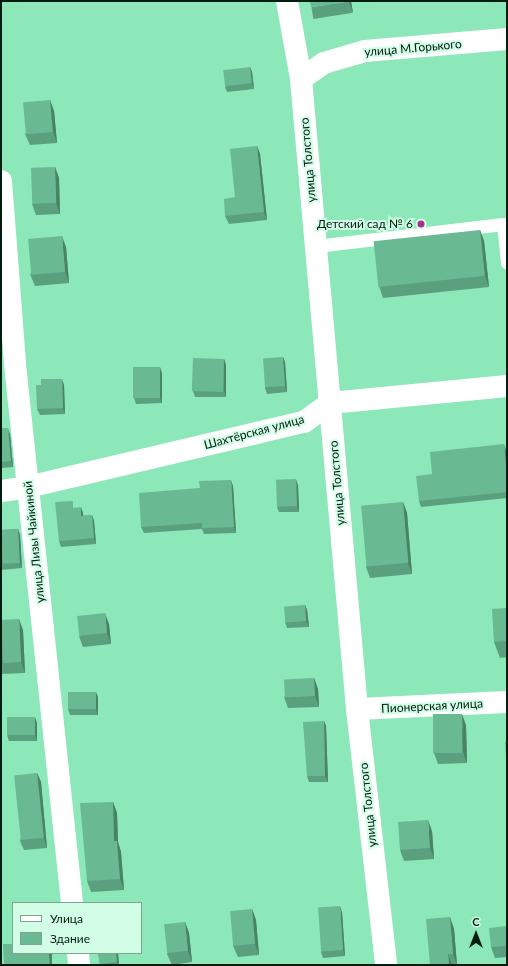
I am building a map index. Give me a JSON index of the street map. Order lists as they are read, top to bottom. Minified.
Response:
{"streets":{"street":["улица М.Горького","улица Толстого","Шахтёрская улица","улица Лизы Чайкиной","Пионерская улица"]},"crossings":[["улица М.Горького","улица Толстого"],["улица Толстого","Шахтёрская улица"],["улица Толстого","Пионерская улица"],["Шахтёрская улица","улица Лизы Чайкиной"]],"places":["Детский сад № 6"],"legend":["Улица","Здание"],"north":"top"}
